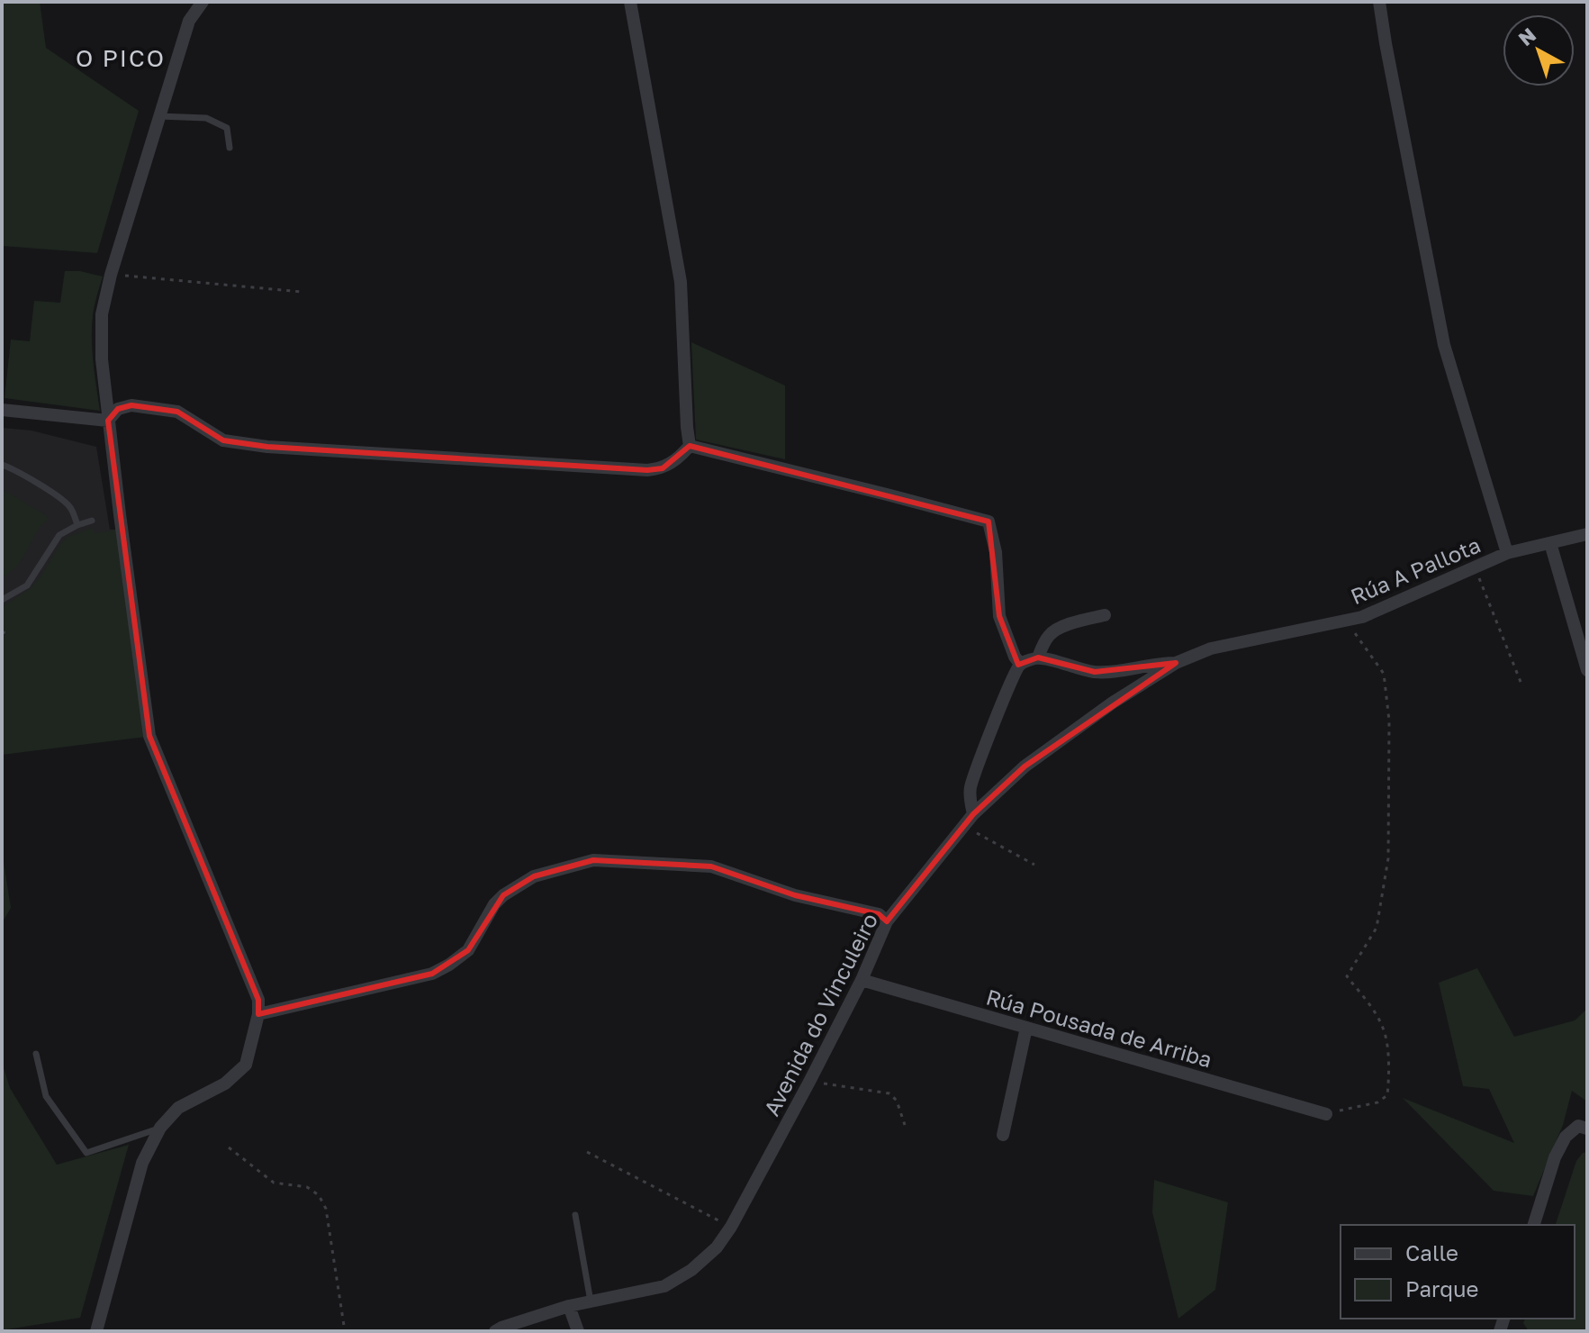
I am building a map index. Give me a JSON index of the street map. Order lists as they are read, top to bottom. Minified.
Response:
{"streets":{"street":["Rúa A Pallota","Avenida do Vinculeiro","Rúa Pousada de Arriba"]},"crossings":[["Rúa A Pallota","Avenida do Vinculeiro"],["Avenida do Vinculeiro","Rúa Pousada de Arriba"]],"districts":["O PICO"],"legend":["Calle","Parque"],"north":"top left"}
